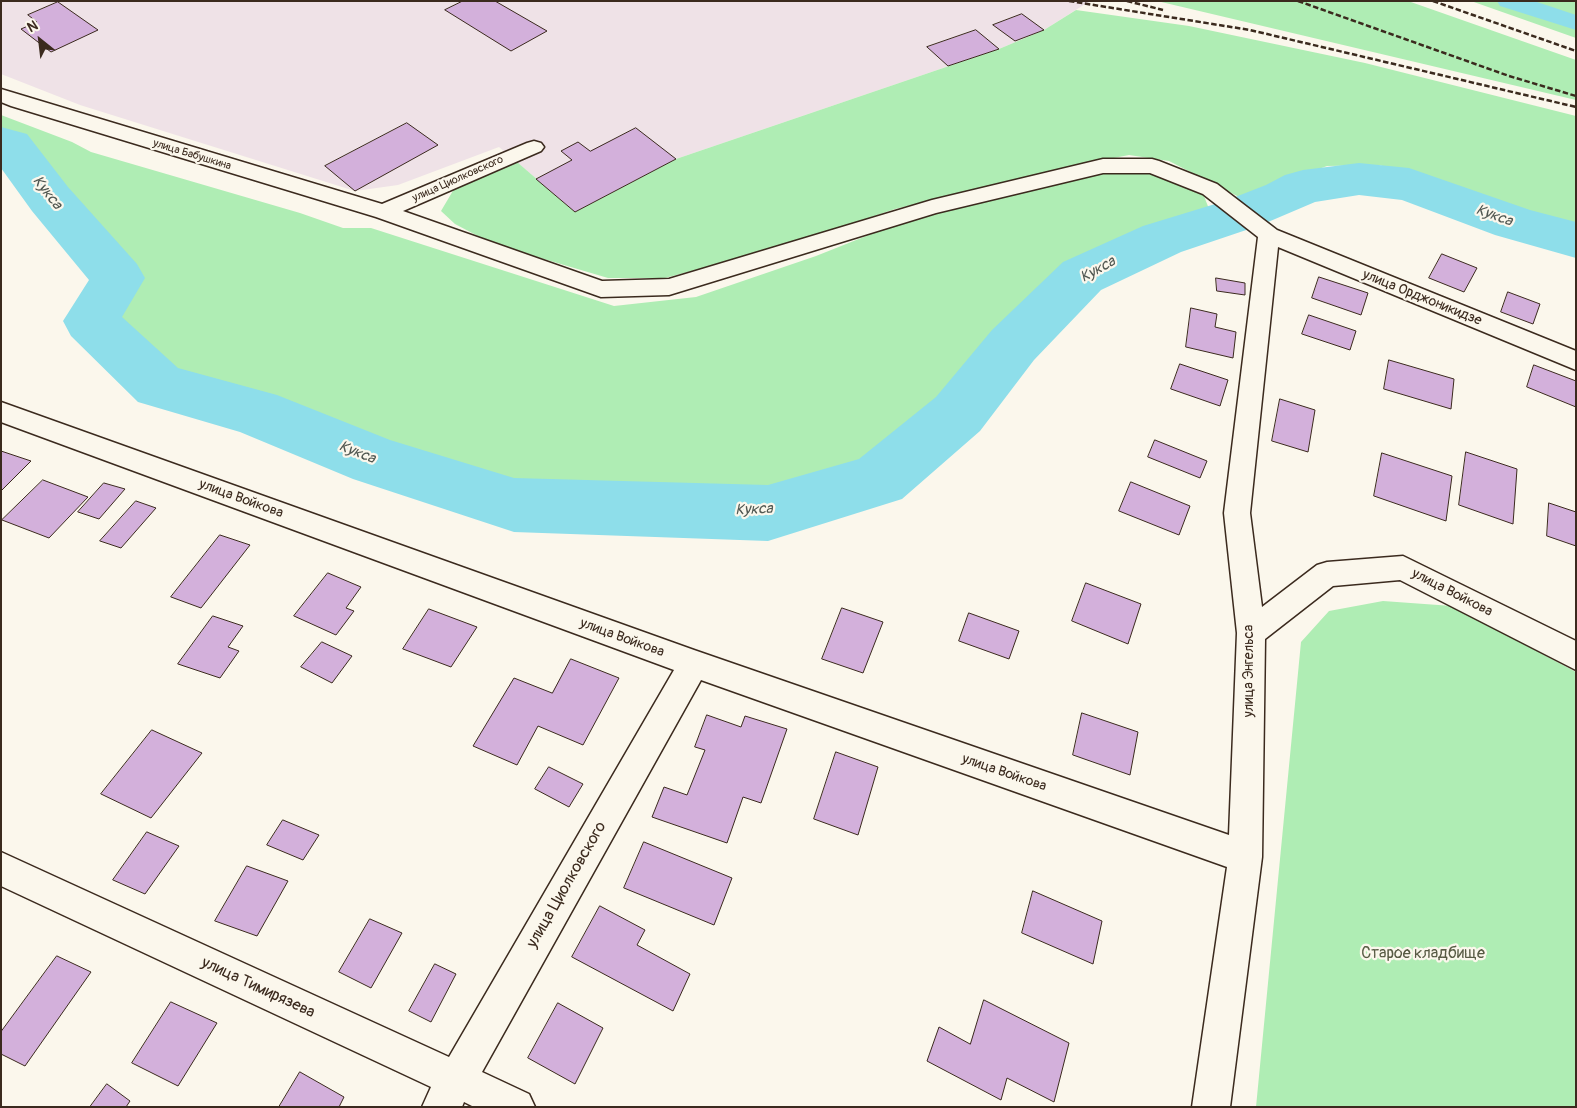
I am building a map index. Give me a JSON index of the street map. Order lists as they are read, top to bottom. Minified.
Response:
{"streets":{"street":["улица Бабушкина","улица Циолковского","улица Орджоникидзе","улица Войкова","улица Энгельса","улица Тимирязева"]},"crossings":[["улица Бабушкина","улица Циолковского"],["улица Бабушкина","улица Орджоникидзе"],["улица Бабушкина","улица Энгельса"],["улица Циолковского","улица Войкова"],["улица Циолковского","улица Тимирязева"],["улица Орджоникидзе","улица Энгельса"],["улица Войкова","улица Энгельса"]],"water":["Кукса"],"parks":["Старое кладбище"],"north":"top left"}
